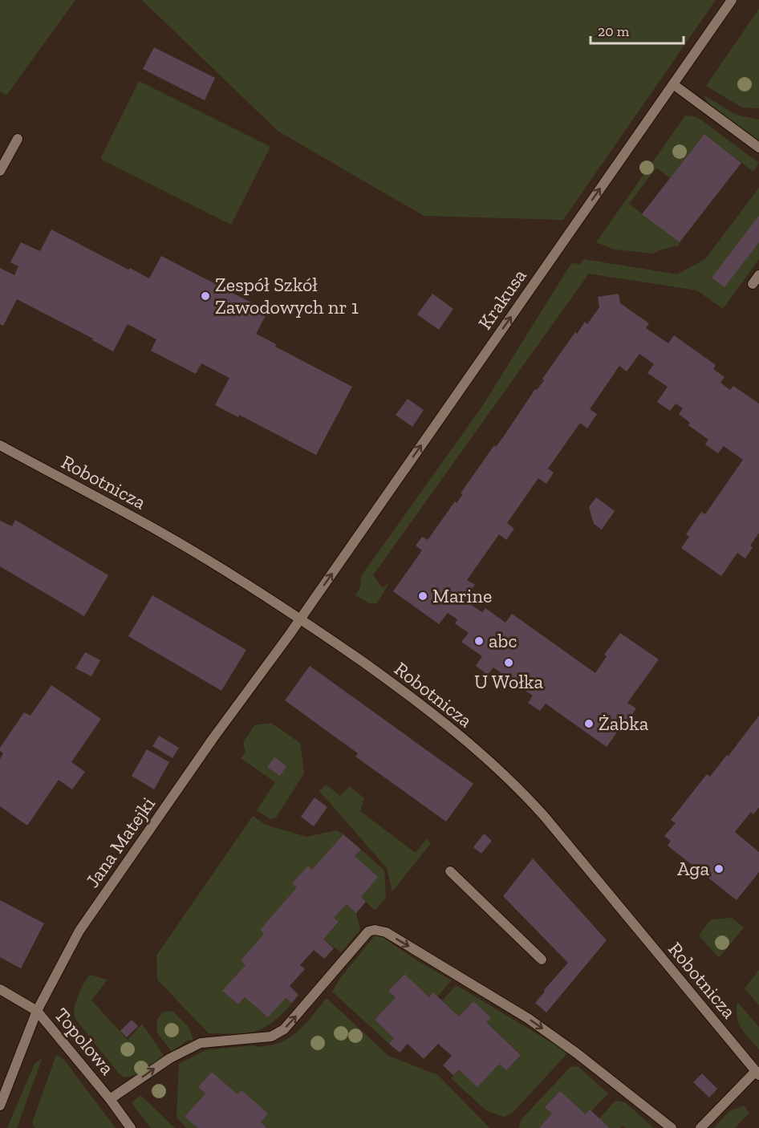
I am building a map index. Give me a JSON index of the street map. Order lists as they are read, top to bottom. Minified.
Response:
{"streets":{"street":["Krakusa","Robotnicza","Jana Matejki","Topolowa"]},"crossings":[["Krakusa","Robotnicza"],["Krakusa","Jana Matejki"],["Robotnicza","Jana Matejki"],["Jana Matejki","Topolowa"]],"one_way":["Krakusa"],"places":["Zespół Szkół Zawodowych nr 1","Marine","abc","U Wołka","Żabka","Aga"],"scale_bar":"20 m"}
